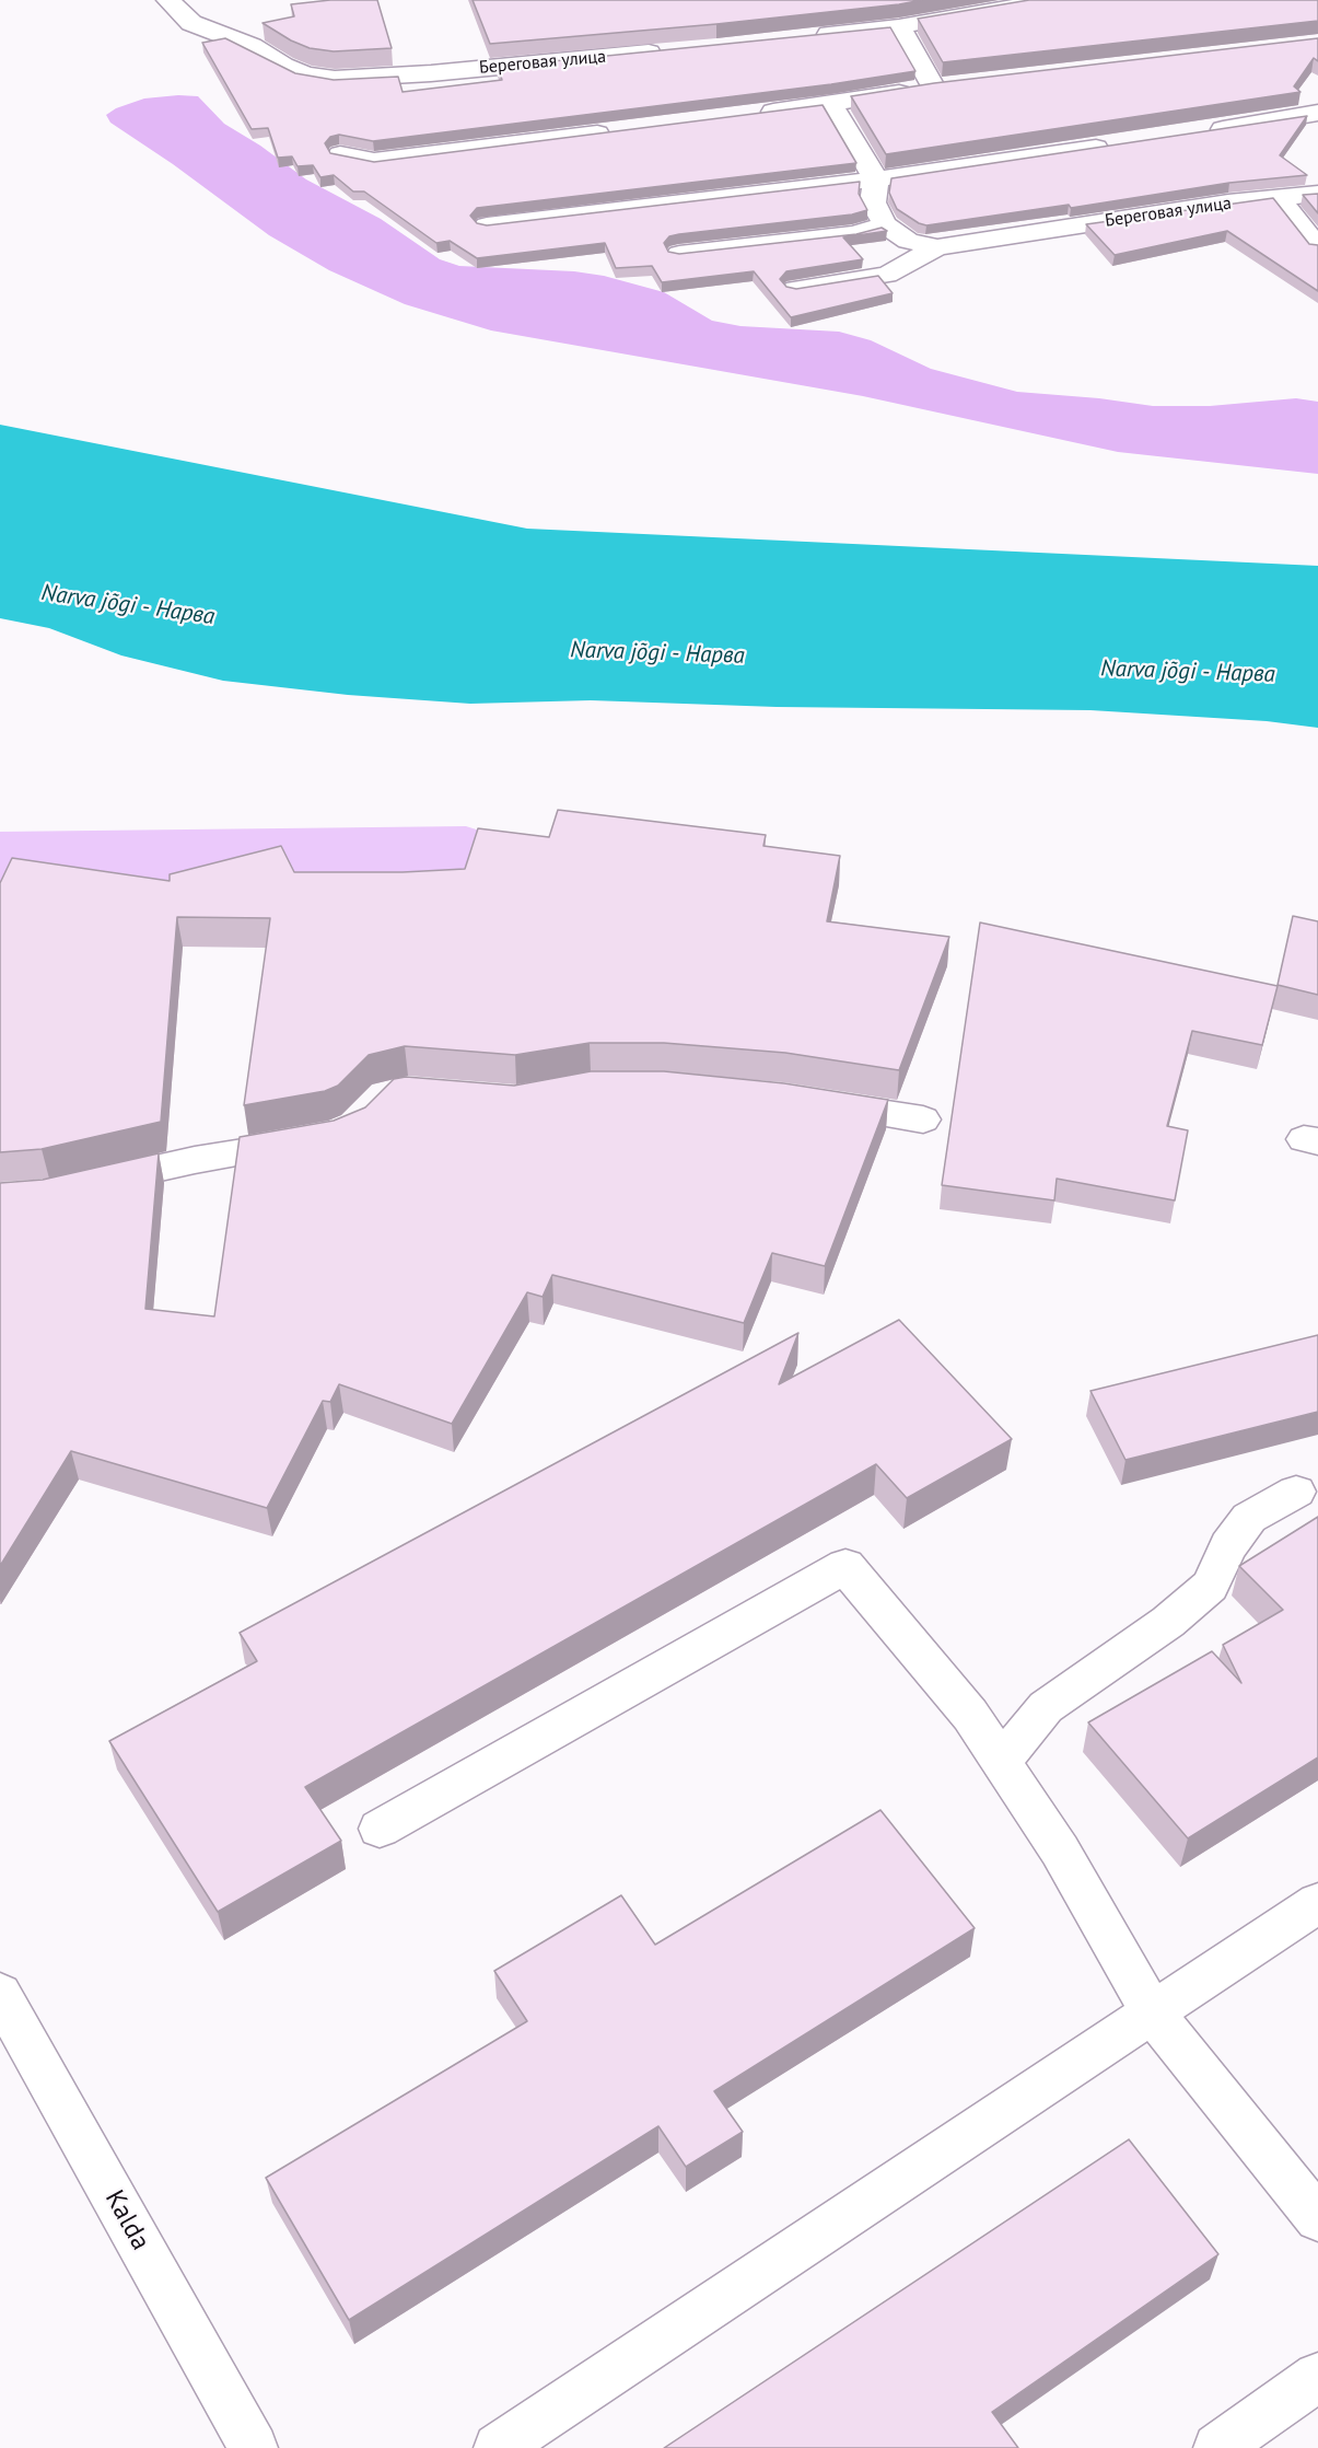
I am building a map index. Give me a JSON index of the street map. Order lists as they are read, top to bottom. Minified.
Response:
{"streets":{"street":["Береговая улица","Kalda"]},"water":["Narva jõgi - Нарва"]}
